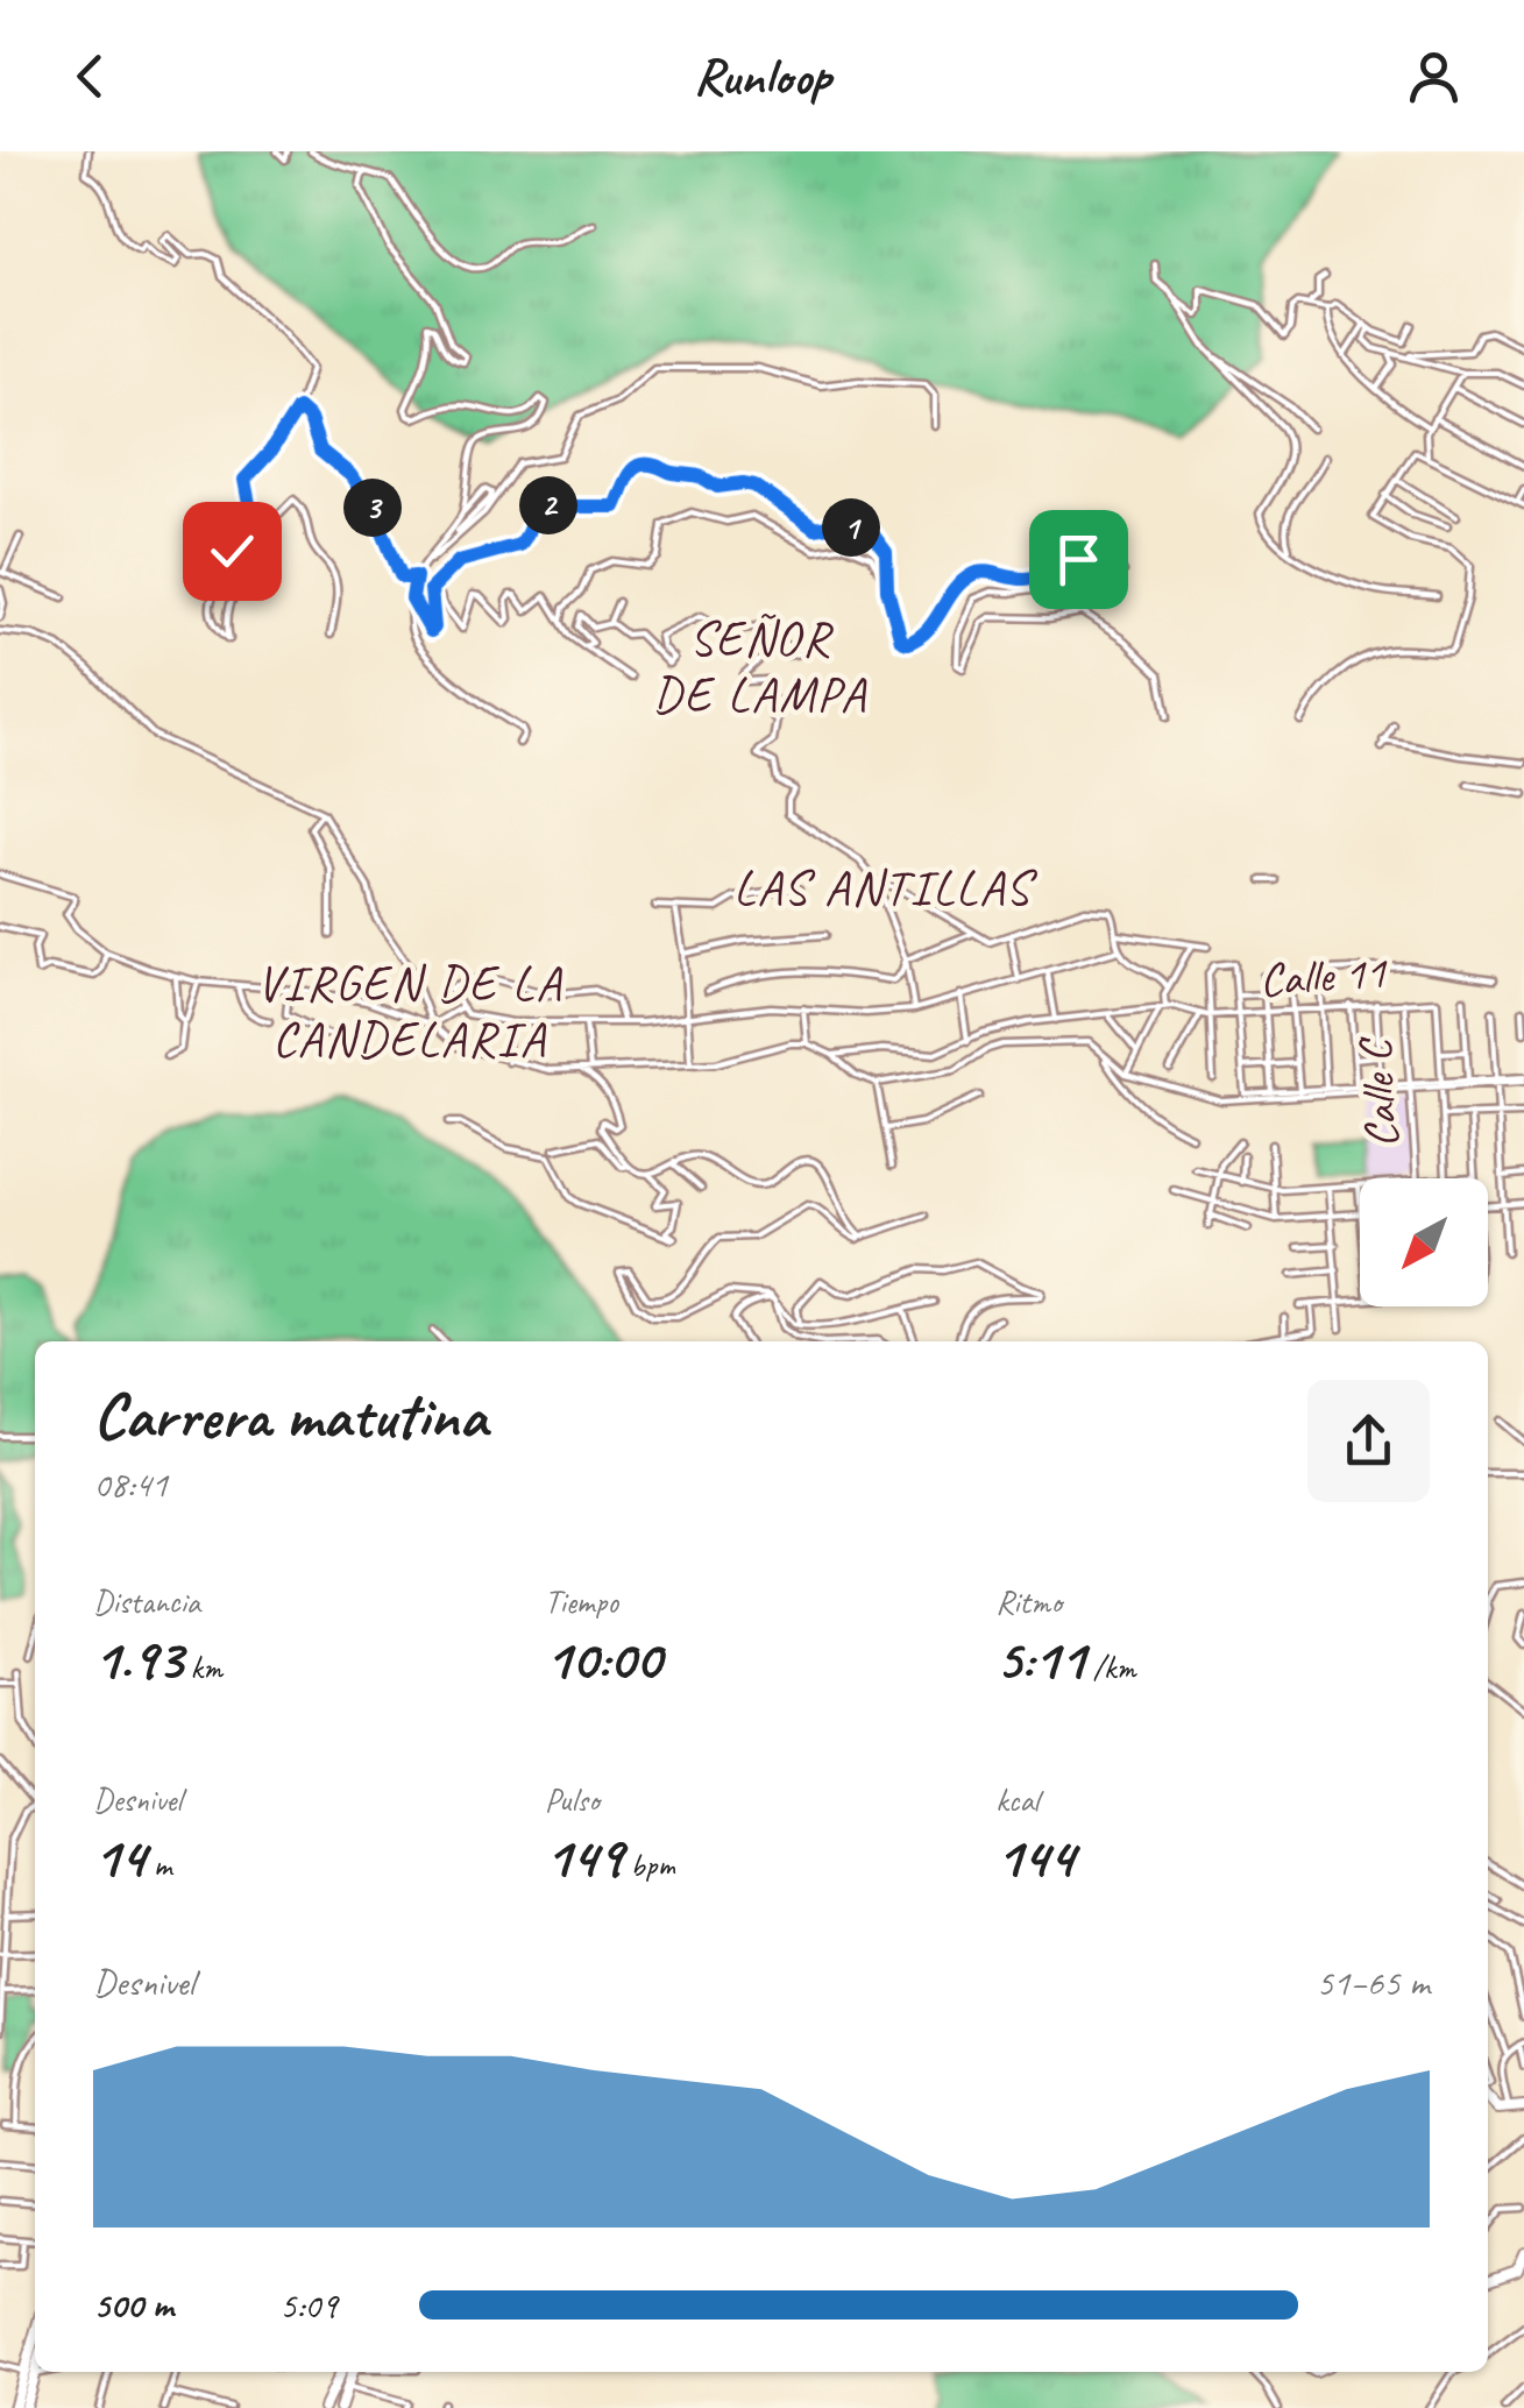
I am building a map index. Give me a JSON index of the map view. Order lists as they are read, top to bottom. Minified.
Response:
{"streets":{"street":["Calle 11","Calle C"]},"crossings":[["Calle 11","Calle C"]],"districts":["SEÑOR DE LAMPA","LAS ANTILLAS","VIRGEN DE LA CANDELARIA"],"north":"bottom left","page":{"header":"Runloop","pins":["2","3","1"],"heading":["Carrera matutina","08:41"],"stats":[["Distancia","1.93 km"],["Tiempo","10:00"],["Ritmo","5:11 /km"],["Desnivel","14 m"],["Pulso","149 bpm"],["kcal","144"]],"chart":["Desnivel","51–65 m"],"list":[{"name":"500 m","note":"5:09"}]}}
